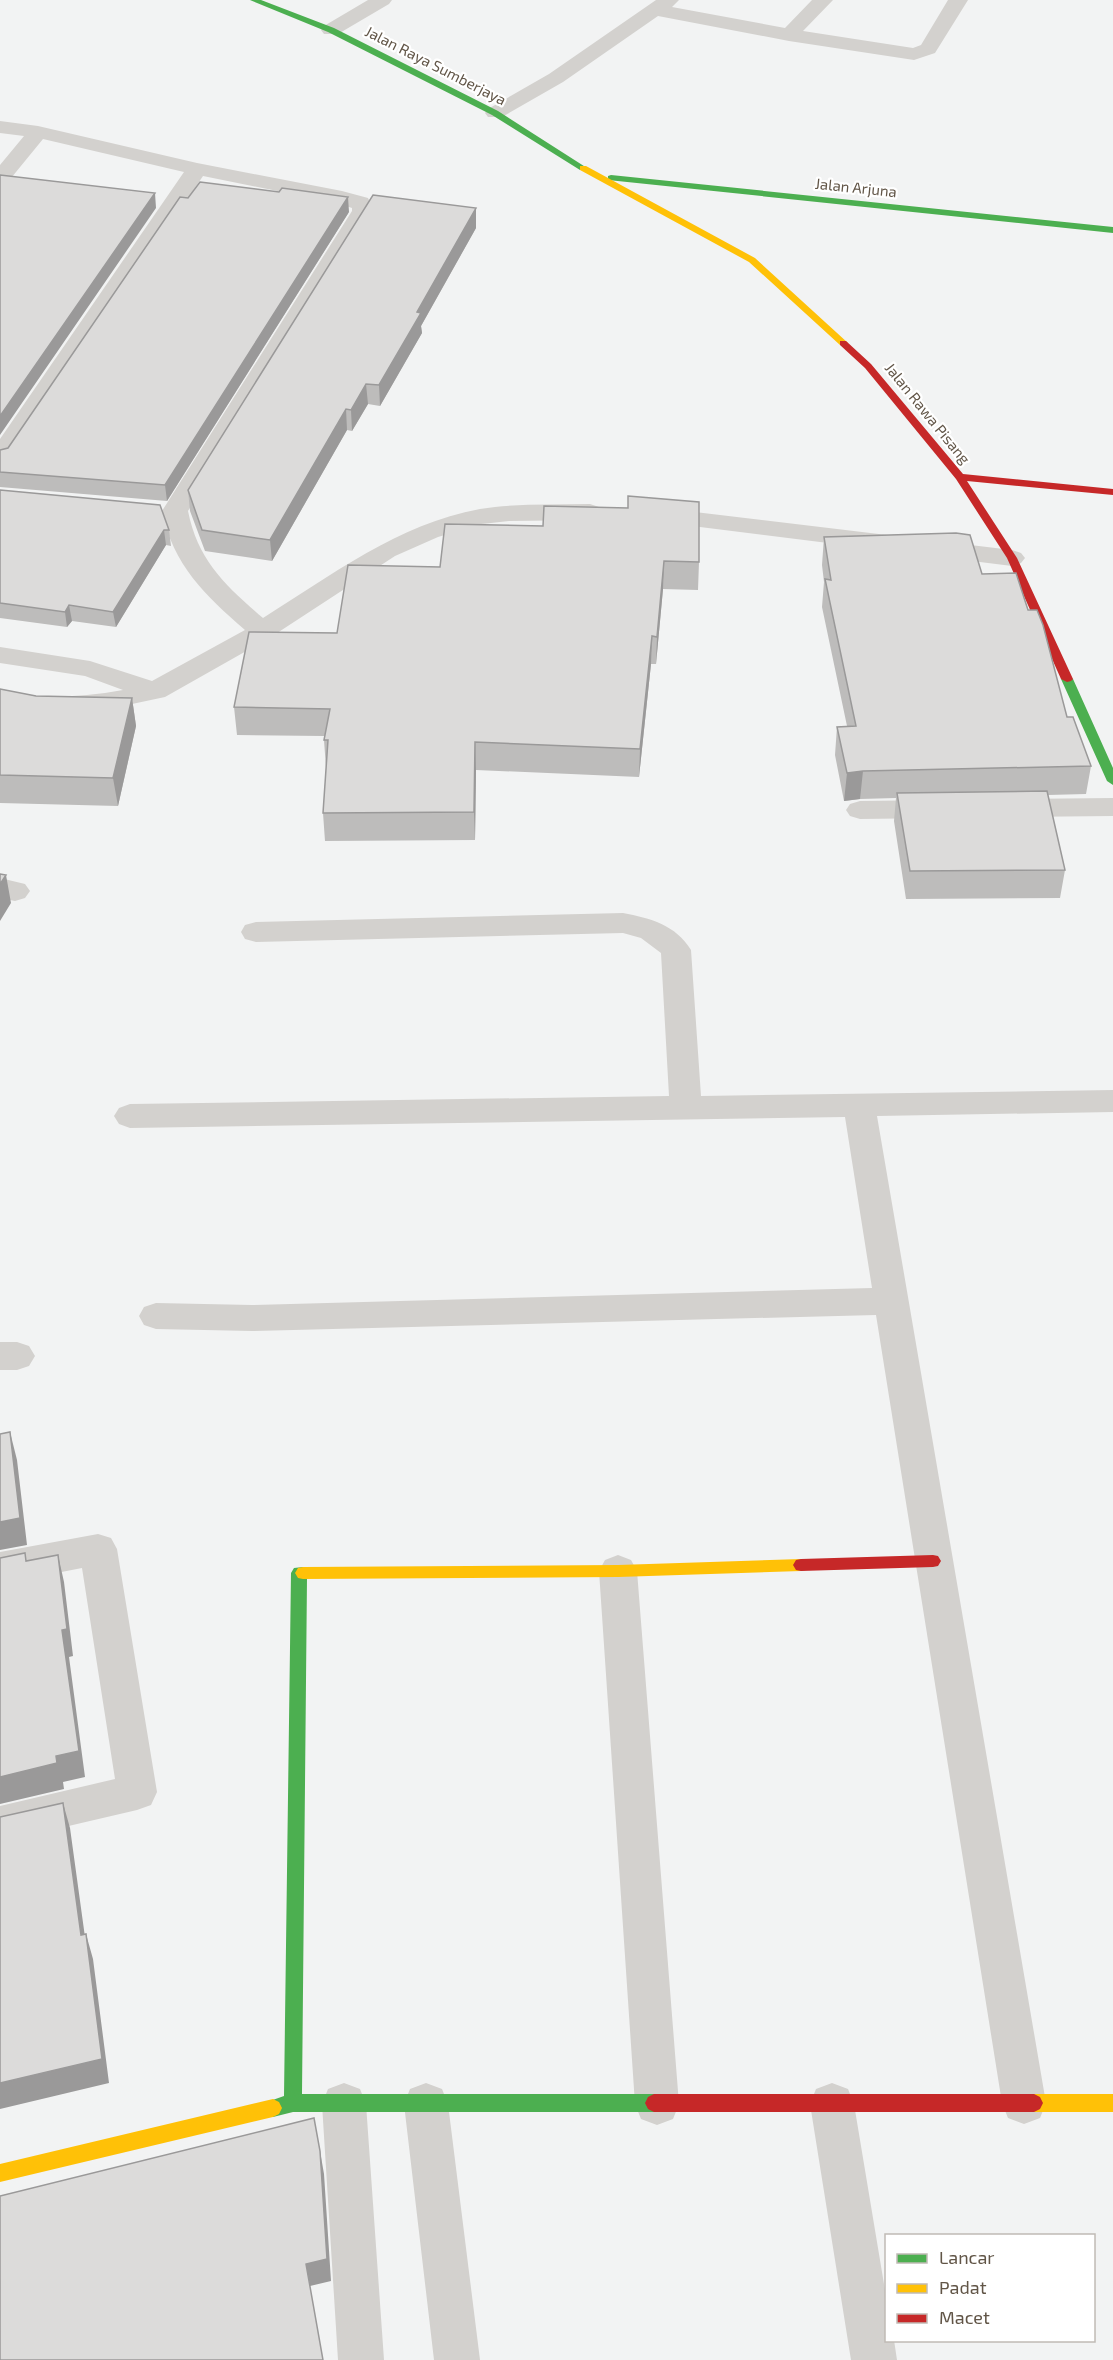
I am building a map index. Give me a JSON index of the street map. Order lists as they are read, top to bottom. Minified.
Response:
{"streets":{"street":["Jalan Raya Sumberjaya","Jalan Arjuna","Jalan Rawa Pisang"]},"crossings":[["Jalan Raya Sumberjaya","Jalan Arjuna"],["Jalan Raya Sumberjaya","Jalan Rawa Pisang"],["Jalan Arjuna","Jalan Rawa Pisang"]],"legend":["Lancar","Padat","Macet"]}
